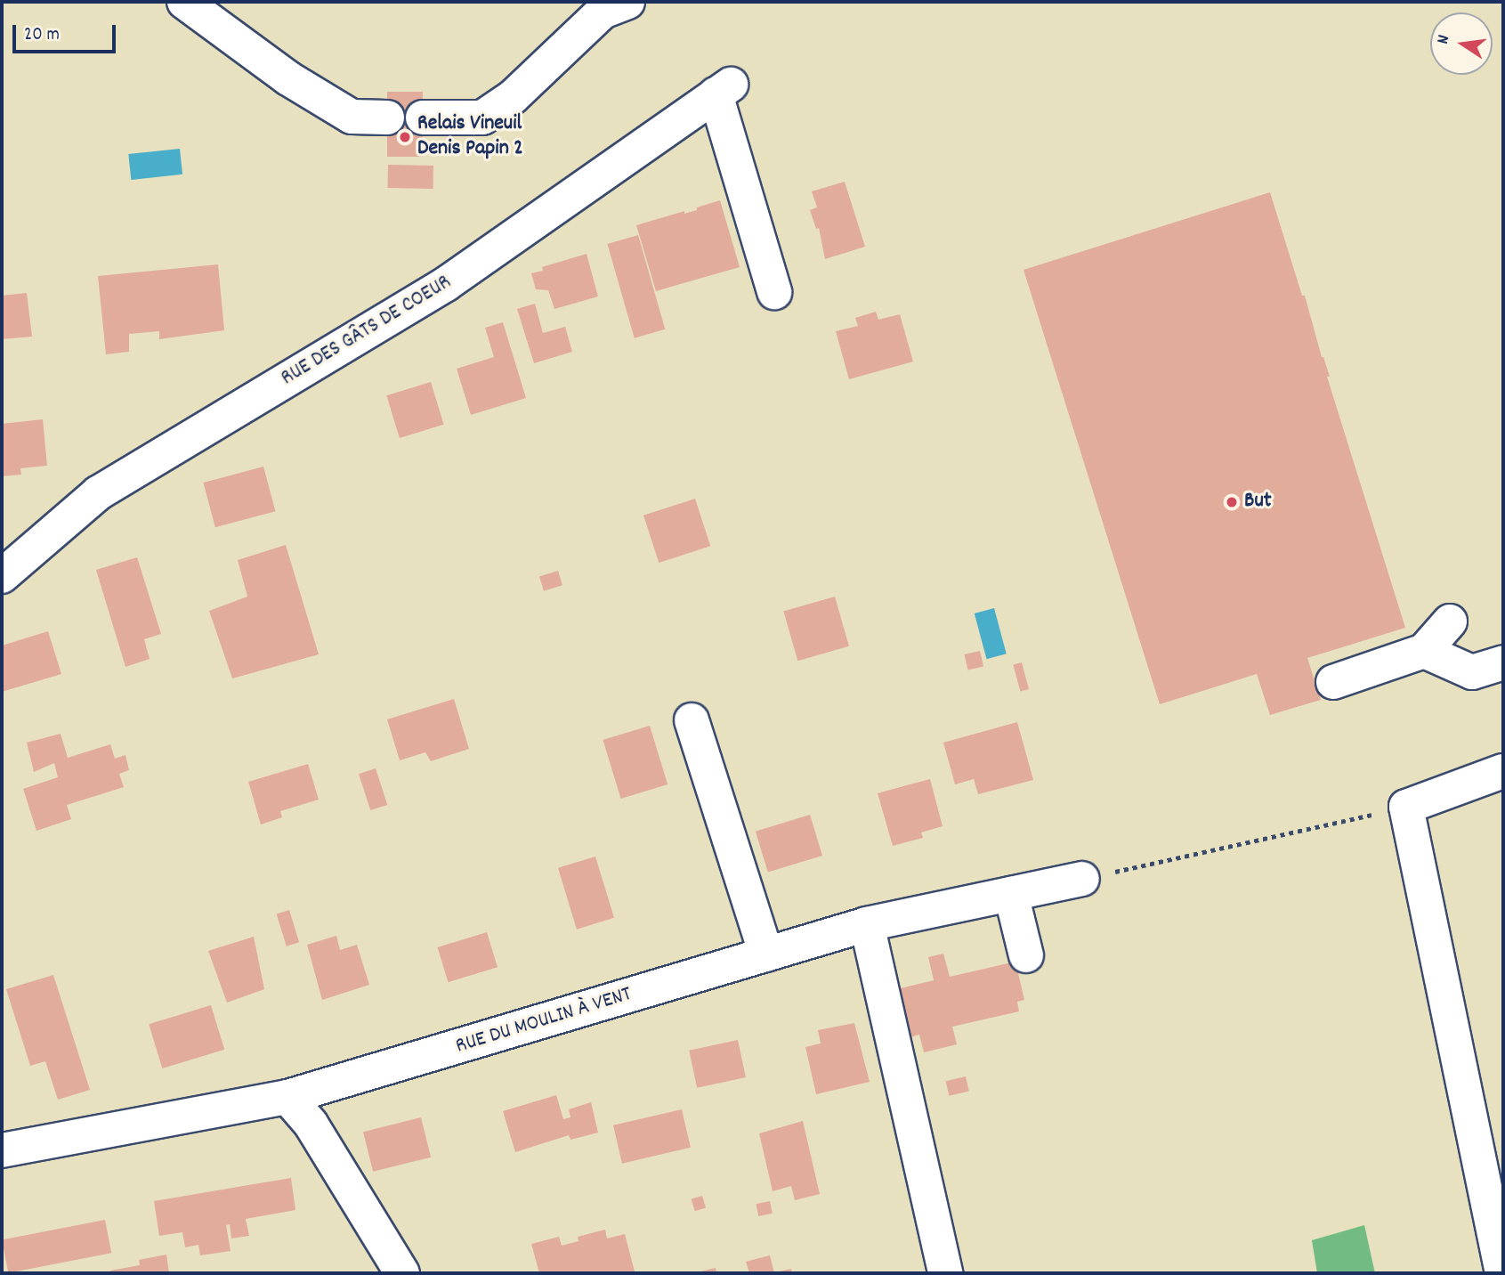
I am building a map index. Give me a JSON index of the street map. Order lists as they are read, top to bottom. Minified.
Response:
{"streets":{"street":["RUE DES GÂTS DE COEUR","RUE DU MOULIN À VENT"]},"places":["Relais Vineuil Denis Papin 2","But"],"scale_bar":"20 m","north":"left"}
